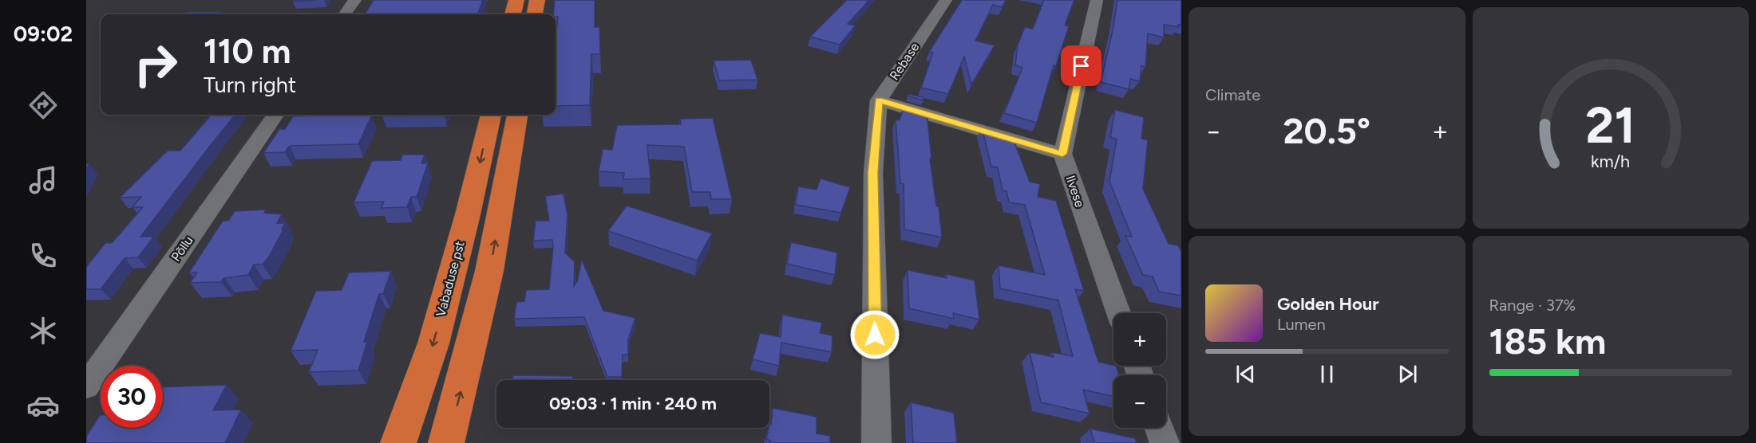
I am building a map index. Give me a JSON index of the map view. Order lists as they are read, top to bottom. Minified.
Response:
{"streets":{"highway":["Vabaduse pst"],"street":["Rebase","Ilvese","Põllu"]},"page":{"tabs":"09:02","tile":["Climate",["Range · 37%","185 km"]],"turn":["110 m","Turn right"],"heat":["−","20.5°","+"],"song":["Golden Hour","Lumen"],"map_buttons":["+","−"],"limit":"30","trip":"09:03 · 1 min · 240 m","gauge":["21","km/h"]}}
